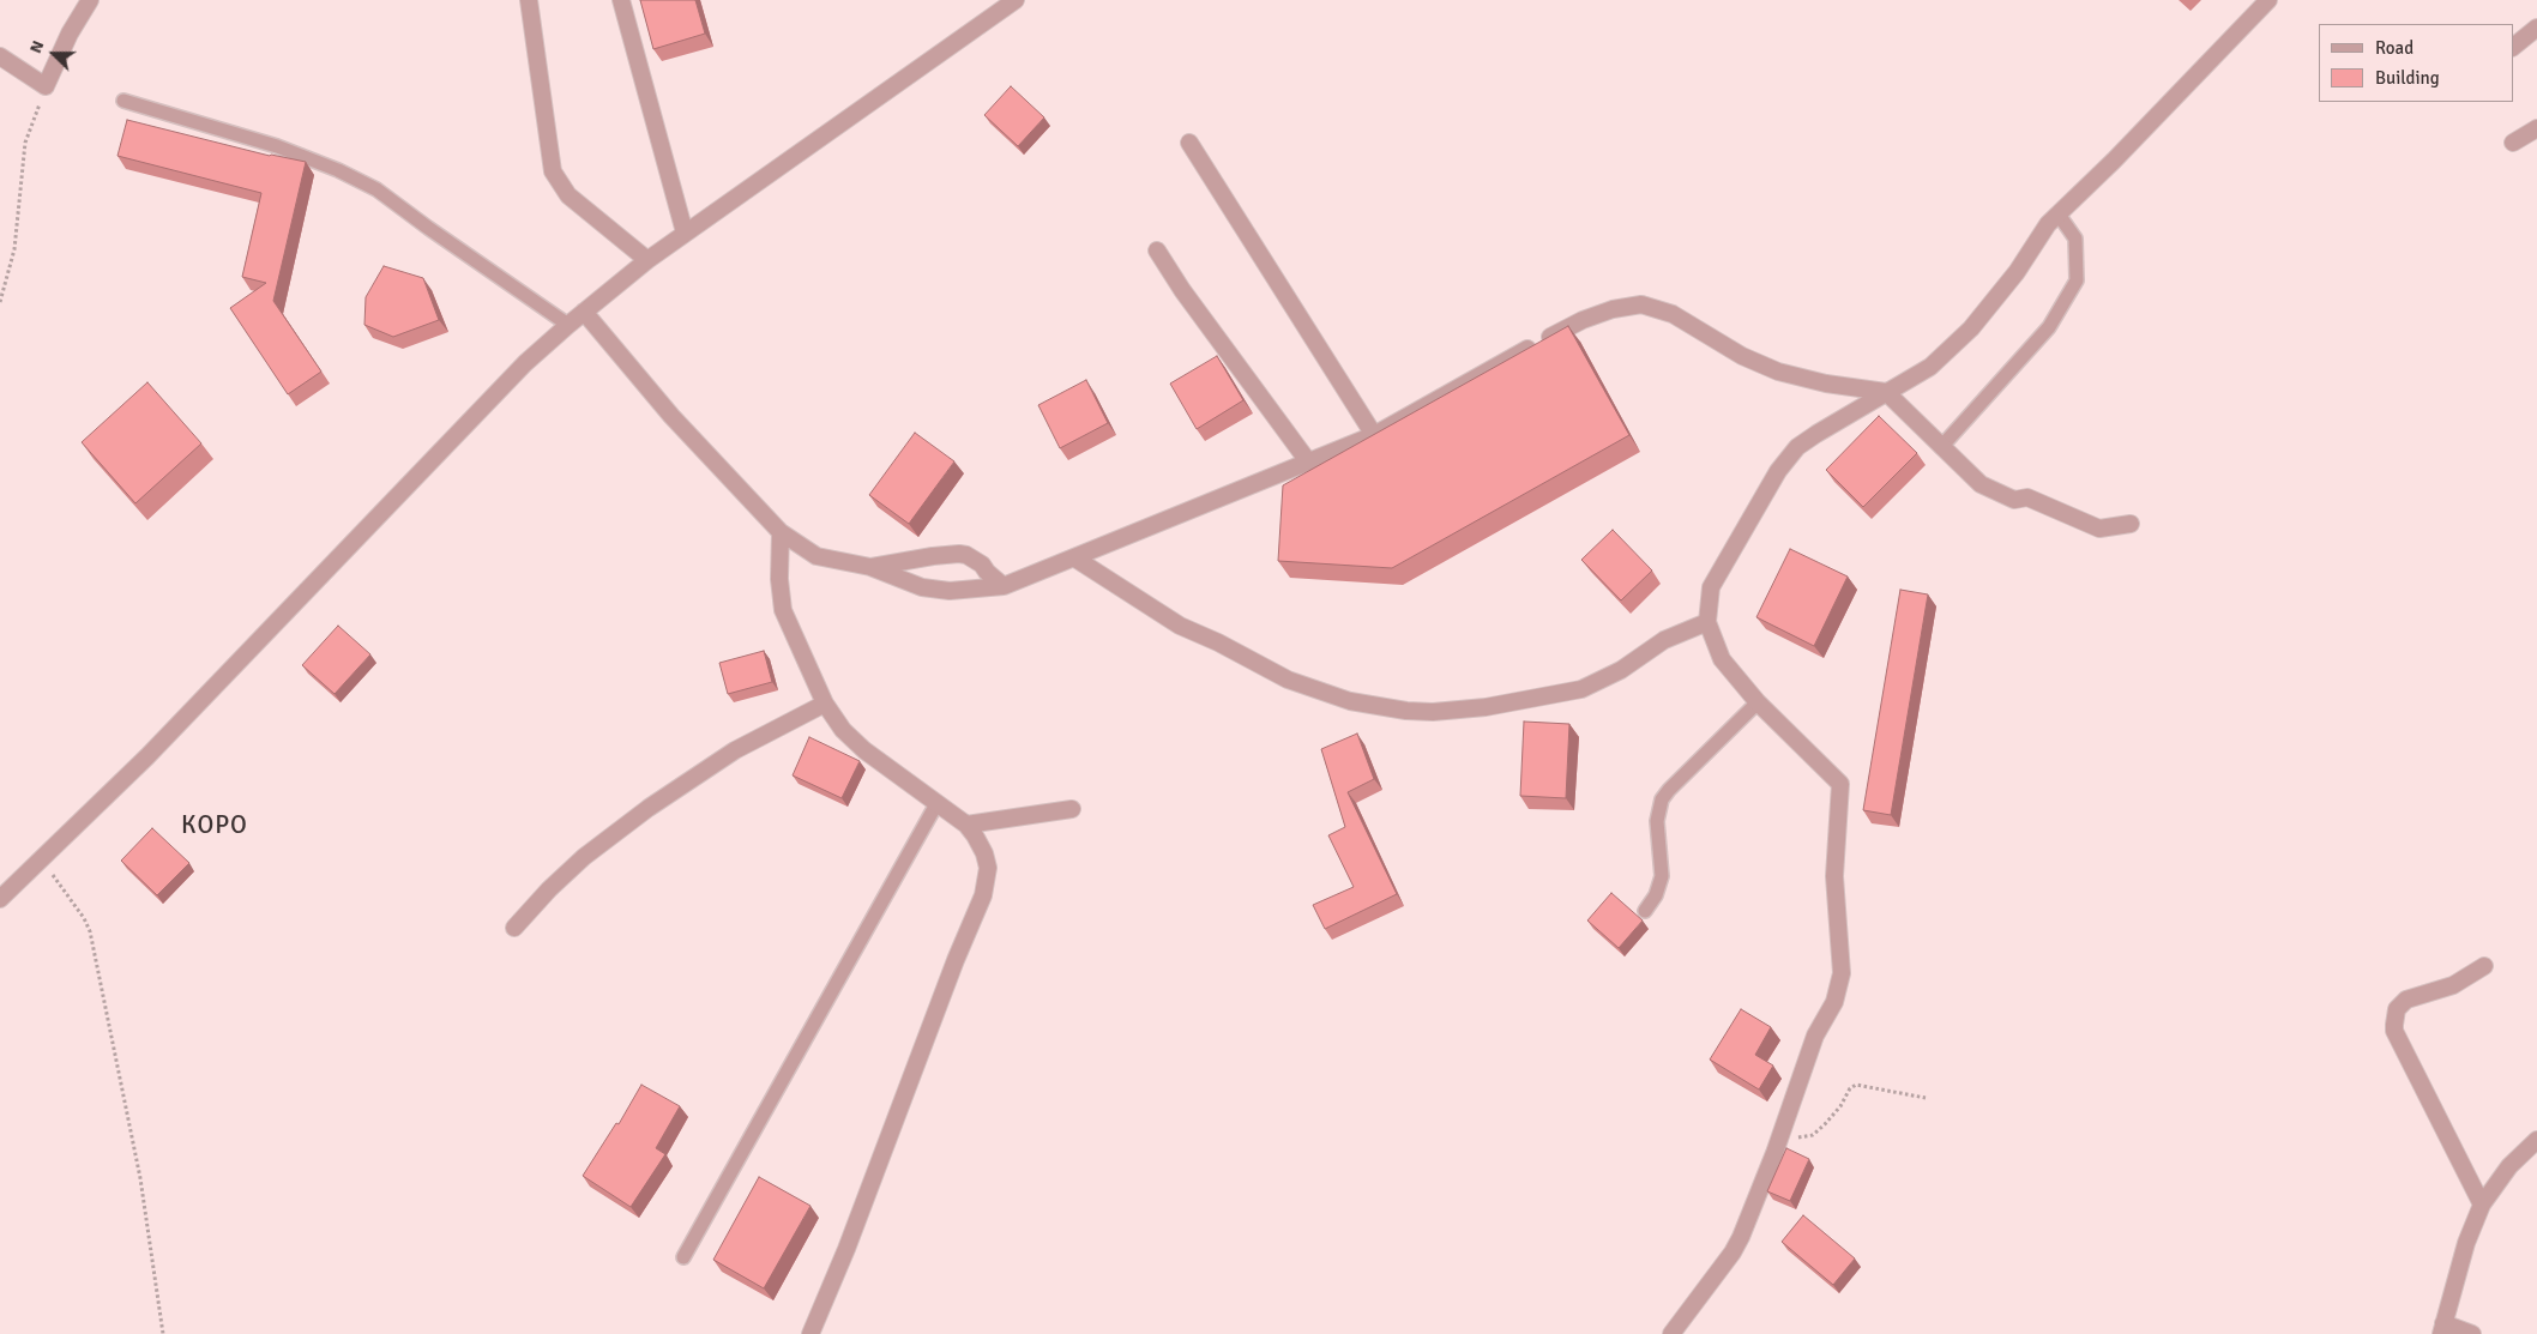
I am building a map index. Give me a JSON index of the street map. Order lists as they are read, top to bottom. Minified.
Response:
{"districts":["KOPO"],"legend":["Road","Building"],"north":"left"}
